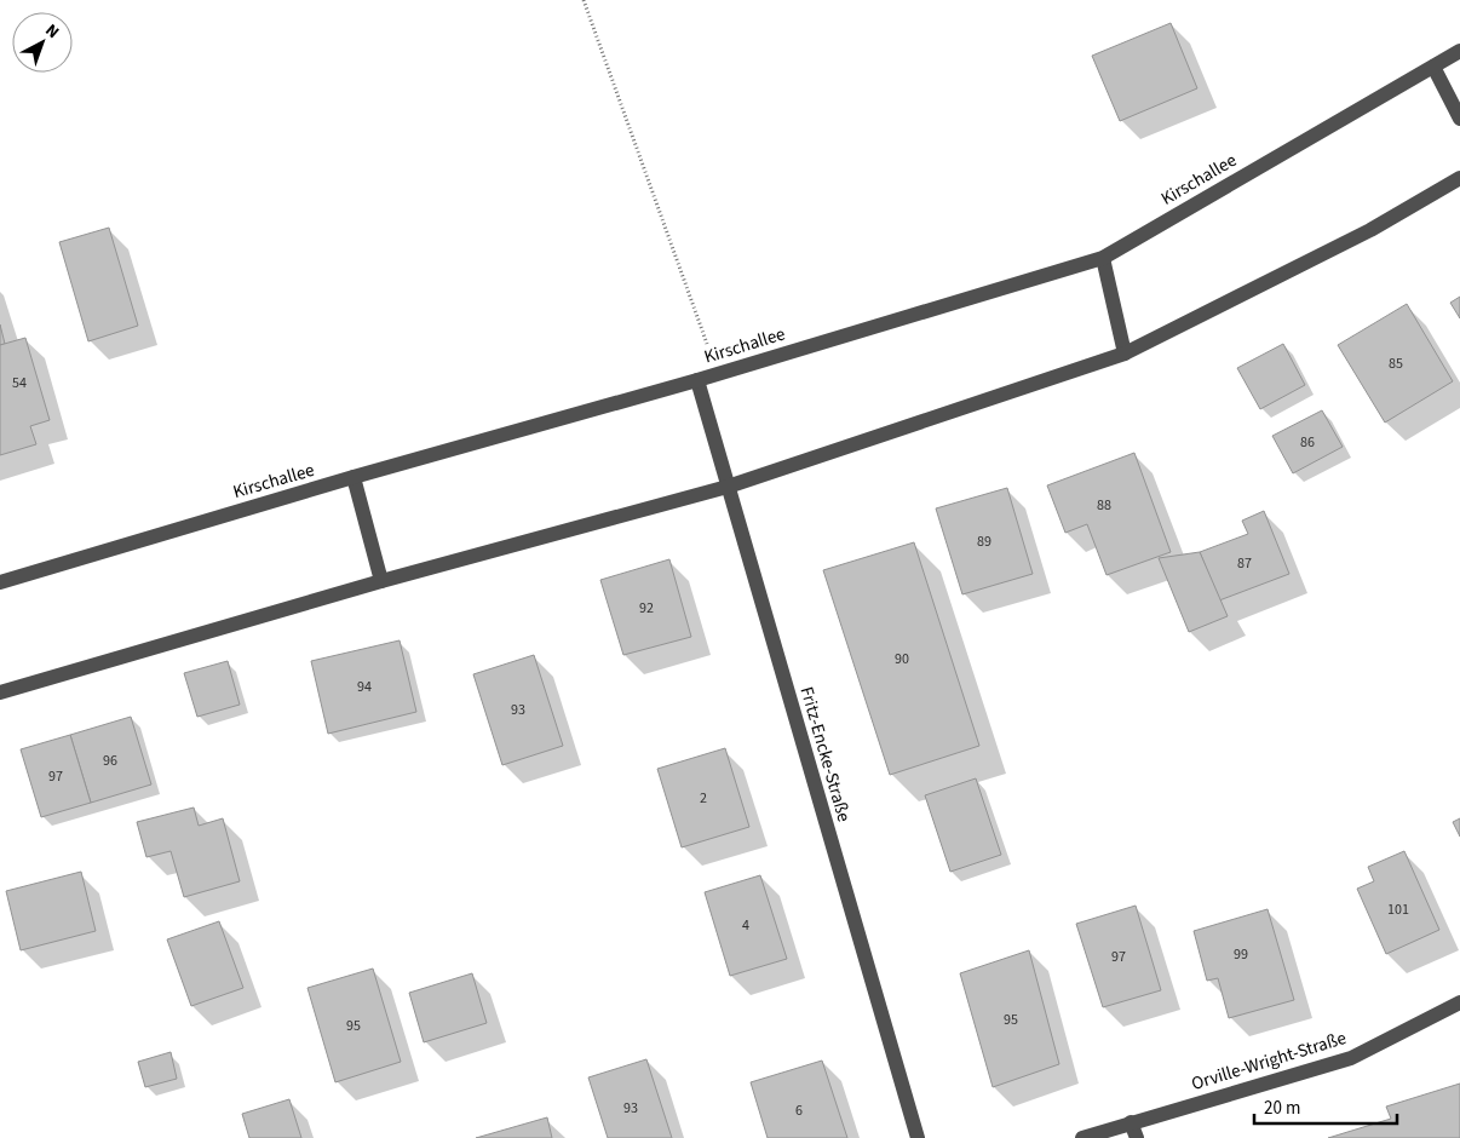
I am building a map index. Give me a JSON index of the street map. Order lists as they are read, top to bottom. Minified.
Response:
{"streets":{"street":["Kirschallee","Fritz-Encke-Straße","Orville-Wright-Straße"]},"crossings":[["Kirschallee","Fritz-Encke-Straße"]],"house_numbers":["85","54","86","88","89","87","92","90","94","93","96","97","2","101","4","99","97","95","95","93","6"],"scale_bar":"20 m","north":"top right"}
